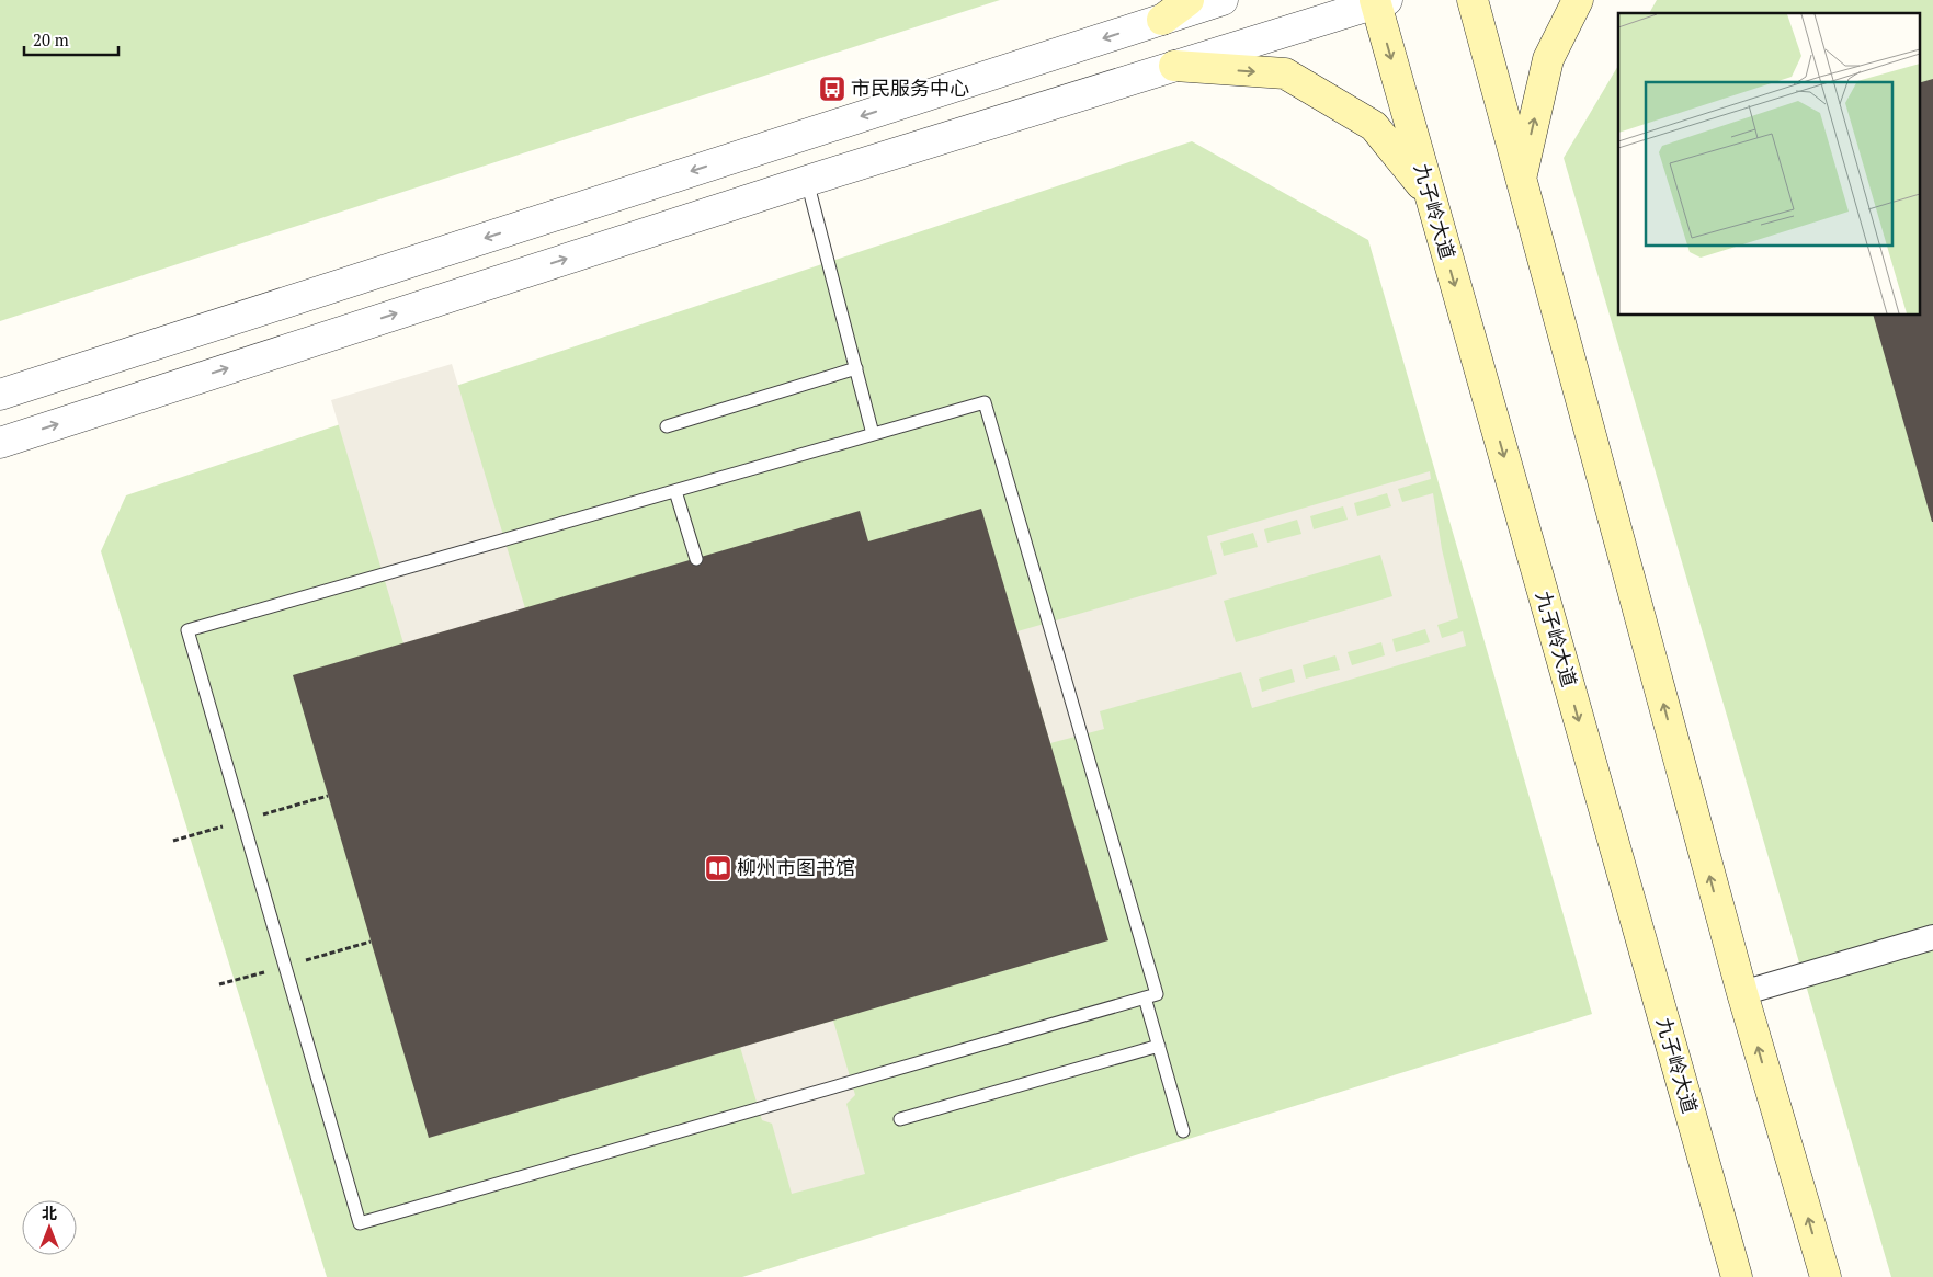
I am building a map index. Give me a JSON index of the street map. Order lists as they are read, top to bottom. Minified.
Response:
{"streets":{"main road":["九子岭大道"]},"places":{"bus stop":["市民服务中心"],"library":["柳州市图书馆"]},"scale_bar":"20 m","north":"top"}
